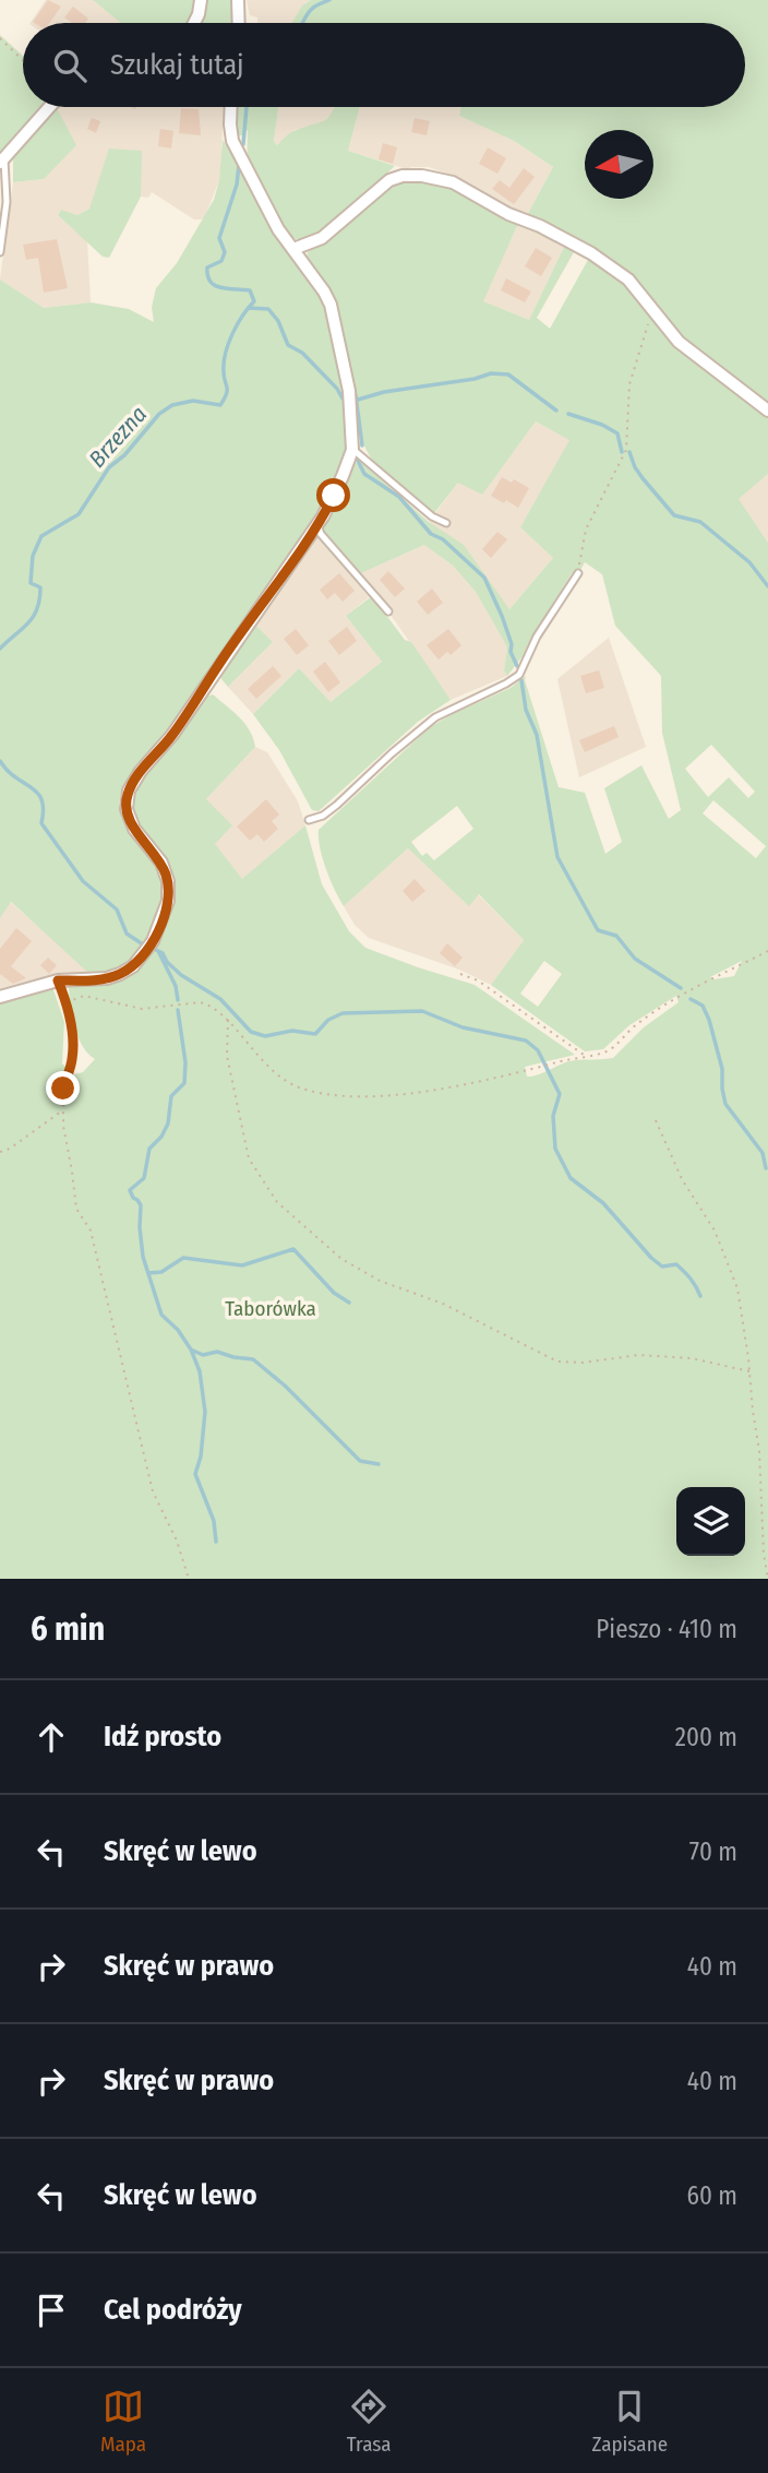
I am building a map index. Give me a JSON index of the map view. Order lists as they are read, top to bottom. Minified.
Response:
{"water":["Brzezna"],"parks":["Taborówka"],"north":"left","page":{"search":"Szukaj tutaj","heading":["6 min","Pieszo · 410 m"],"list":[["Idź prosto","200 m"],["Skręć w lewo","70 m"],["Skręć w prawo","40 m"],["Skręć w prawo","40 m"],["Skręć w lewo","60 m"],"Cel podróży"],"nav":["Mapa","Trasa","Zapisane"]}}
